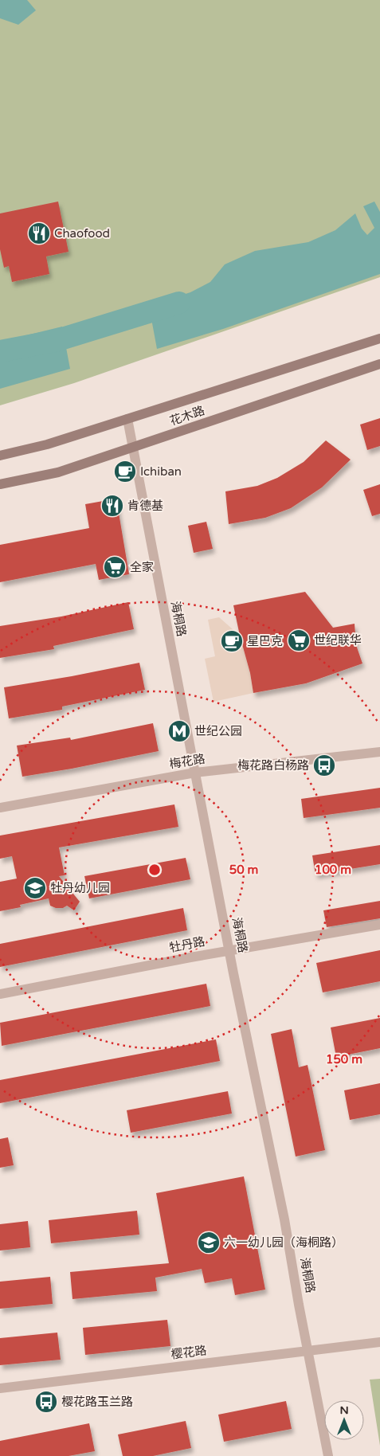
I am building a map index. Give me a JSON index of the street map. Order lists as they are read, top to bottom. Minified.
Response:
{"streets":{"main road":["花木路"],"street":["海桐路","梅花路","牡丹路","樱花路"]},"crossings":[["花木路","海桐路"],["海桐路","梅花路"],["海桐路","牡丹路"],["海桐路","樱花路"]],"places":{"restaurant":["Chaofood","肯德基"],"cafe":["Ichiban","星巴克"],"supermarket":["全家","世纪联华"],"metro station":["世纪公园"],"bus stop":["梅花路白杨路","樱花路玉兰路"],"school or university":["牡丹幼儿园","六一幼儿园（海桐路）"]},"north":"top","rings":["50 m","100 m","150 m"]}
